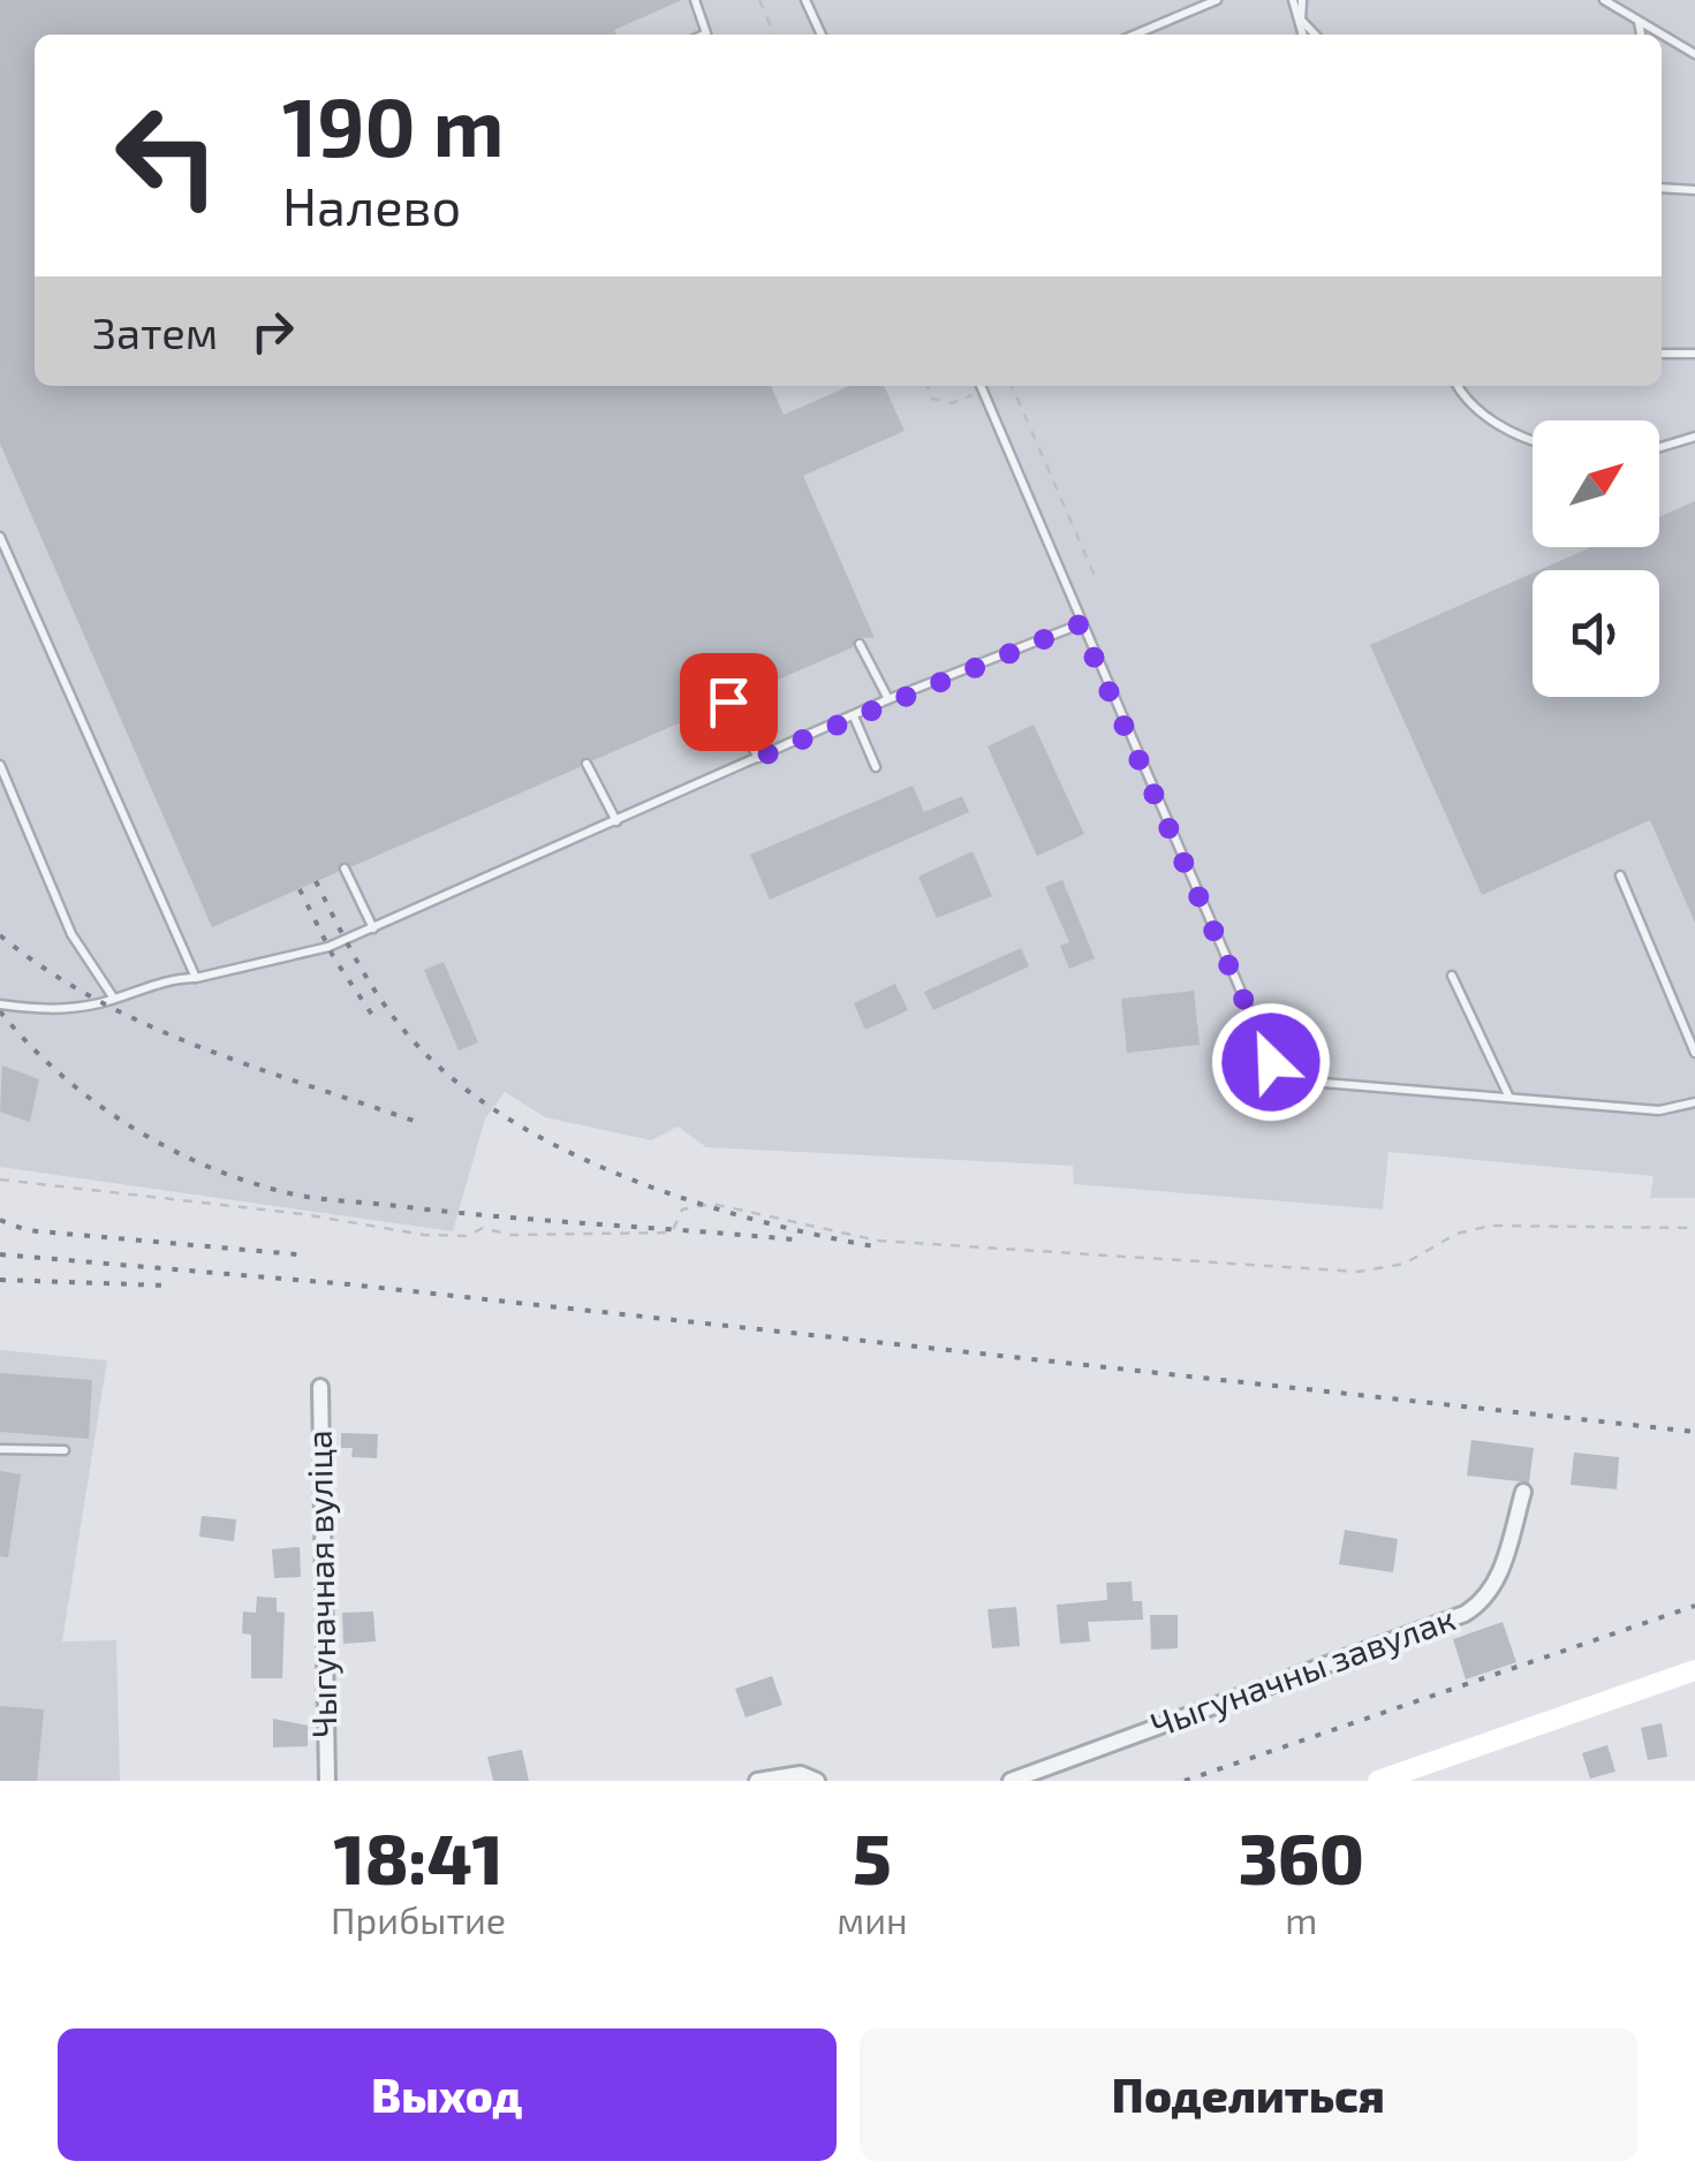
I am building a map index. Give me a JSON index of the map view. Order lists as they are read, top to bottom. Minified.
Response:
{"streets":{"street":["Чыгуначная вуліца","Чыгуначны завулак"]},"north":"top right","page":{"turn":["190 m","Налево"],"then":"Затем","eta":["18:41","Прибытие","5","мин","360","m"],"buttons":["Выход","Поделиться"]}}
